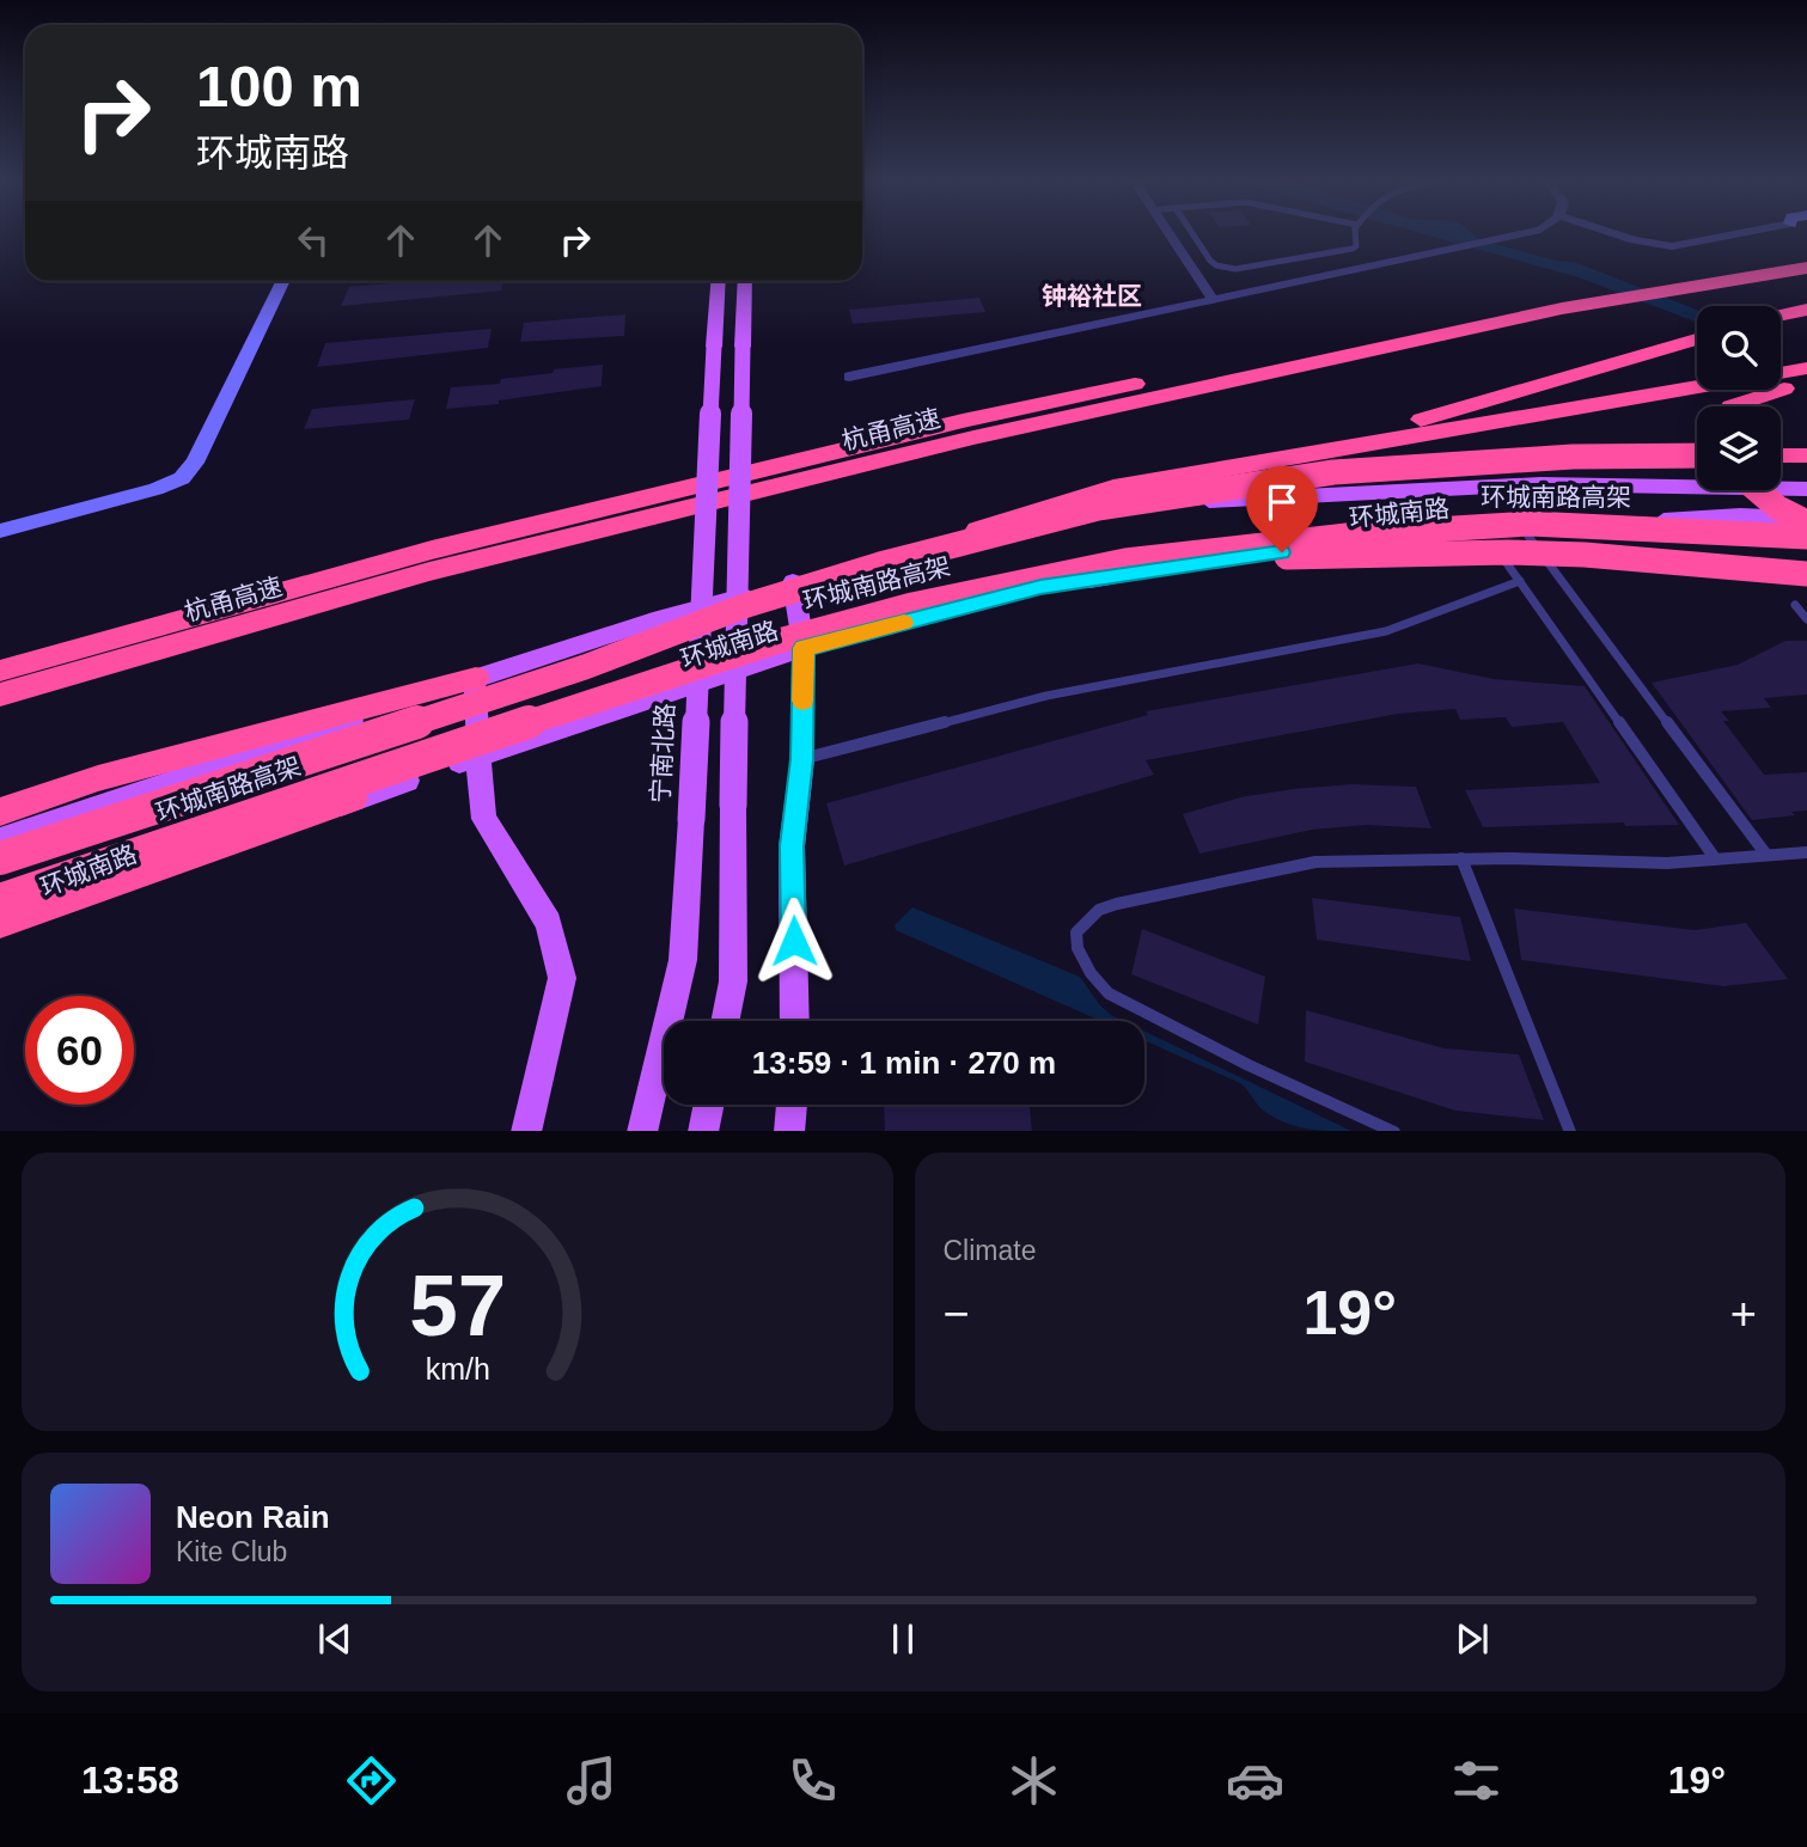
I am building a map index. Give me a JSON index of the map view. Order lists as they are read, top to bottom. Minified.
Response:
{"streets":{"highway":["杭甬高速","环城南路高架"],"main road":["环城南路","宁南北路"]},"districts":["钟裕社区"],"page":{"turn":["100 m","环城南路"],"limit":"60","trip":"13:59 · 1 min · 270 m","tile":"Climate","heat":["−","19°","+"],"song":["Neon Rain","Kite Club"],"tabs":["13:58","19°"],"gauge":["57","km/h"]}}
